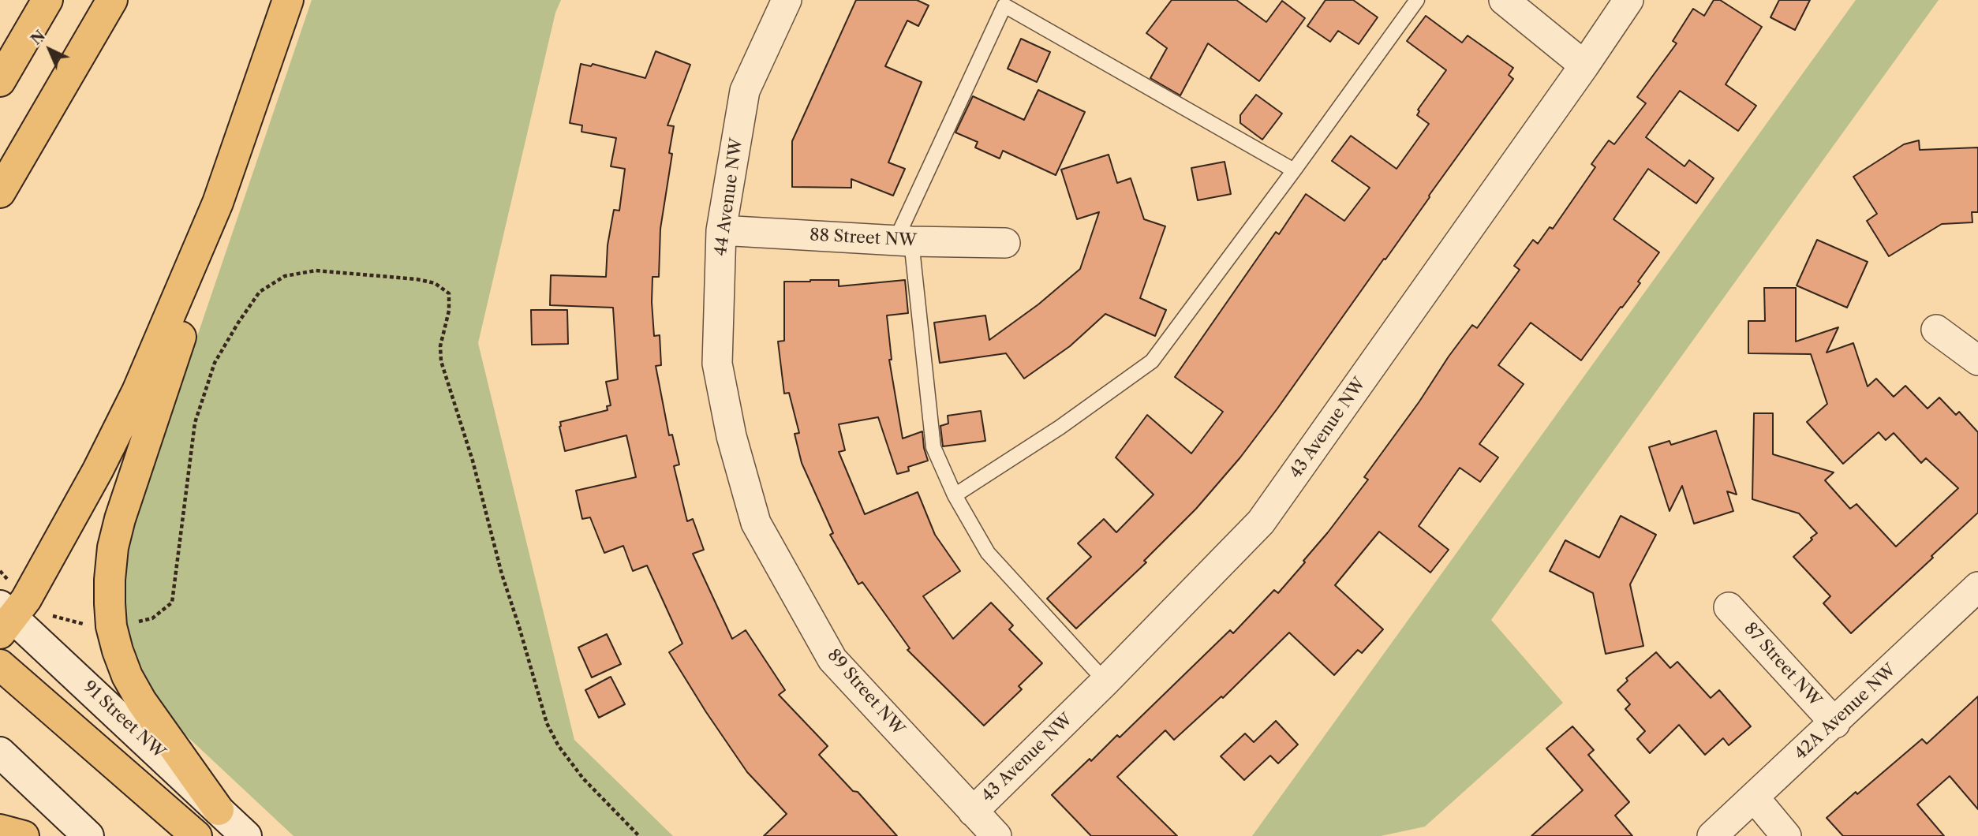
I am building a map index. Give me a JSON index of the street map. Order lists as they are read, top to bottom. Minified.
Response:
{"streets":{"main road":["91 Street NW"],"street":["44 Avenue NW","88 Street NW","43 Avenue NW","87 Street NW","89 Street NW","42A Avenue NW"]},"crossings":[["44 Avenue NW","88 Street NW"],["44 Avenue NW","89 Street NW"],["43 Avenue NW","89 Street NW"],["87 Street NW","42A Avenue NW"]],"north":"top left"}
